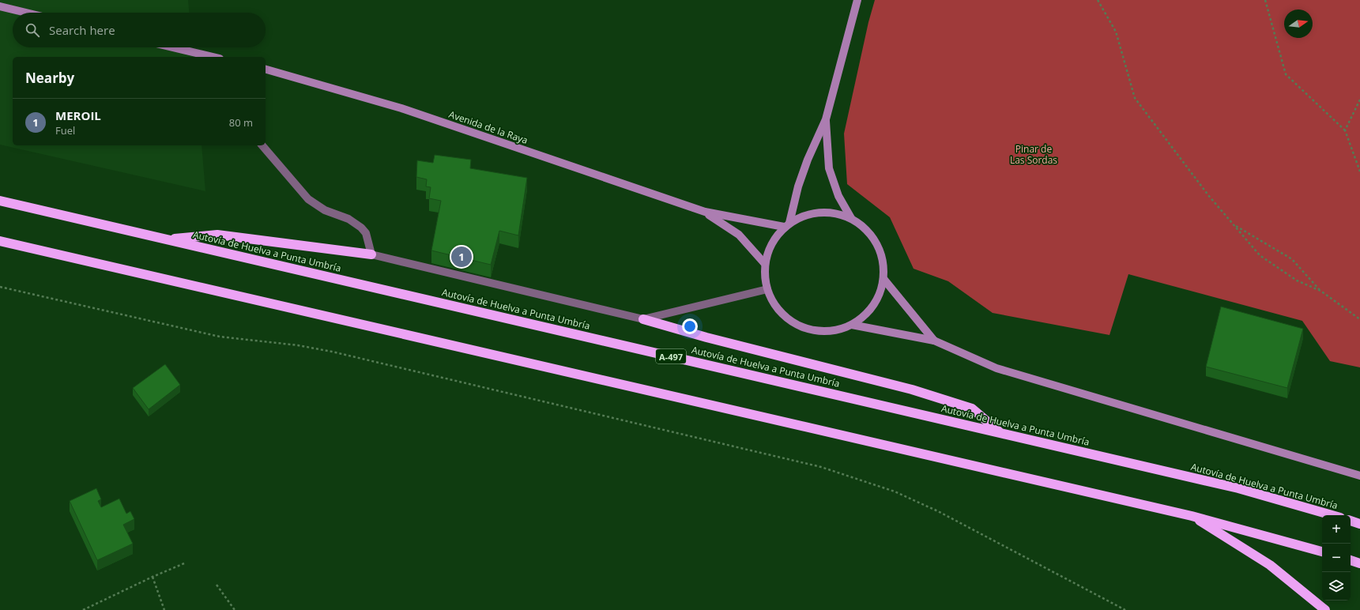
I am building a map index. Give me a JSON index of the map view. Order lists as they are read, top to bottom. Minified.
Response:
{"streets":{"highway":["Autovía de Huelva a Punta Umbría","A-497"],"street":["Avenida de la Raya"]},"parks":["Pinar de Las Sordas"],"north":"right","page":{"search":"Search here","heading":"Nearby","list":[{"mark":"1","name":"MEROIL","note":"Fuel","value":"80 m"}],"pins":"1","map_buttons":["+","−"]}}
